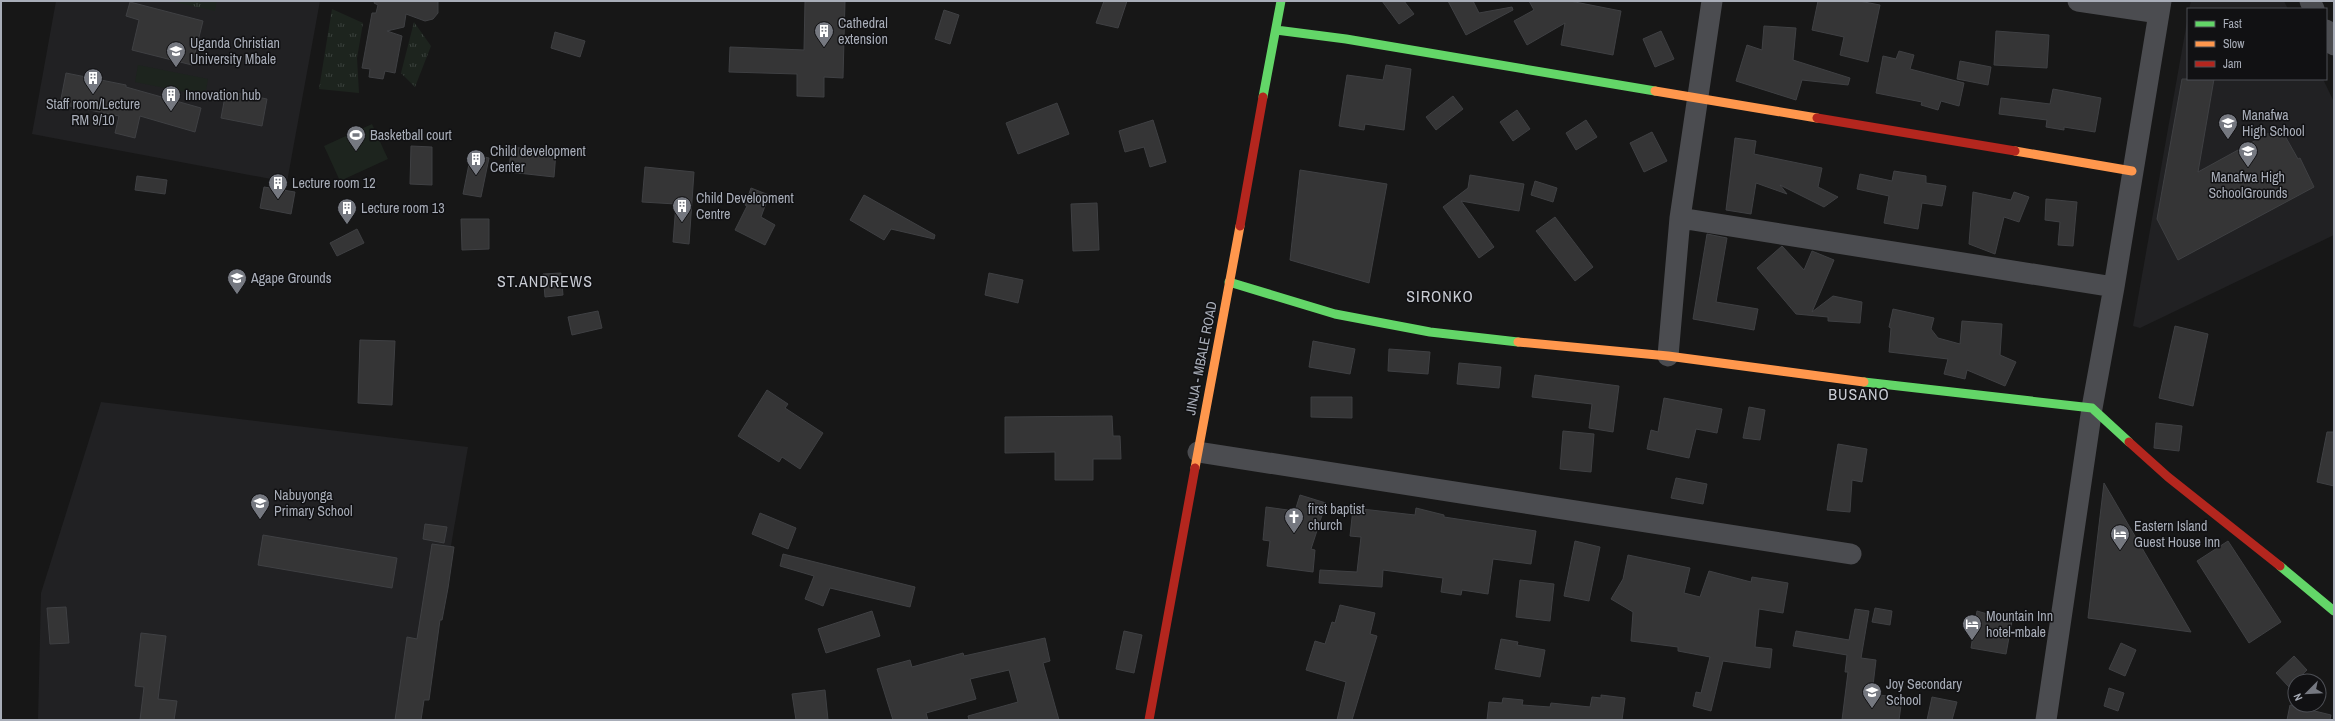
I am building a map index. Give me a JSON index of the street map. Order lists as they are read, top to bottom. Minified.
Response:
{"streets":{"street":["JINJA - MBALE ROAD"]},"districts":["ST.ANDREWS","SIRONKO","BUSANO"],"places":{"building":["Cathedral extension","Staff room/Lecture RM 9/10","Innovation hub","Child development Center","Lecture room 12","Child Development Centre","Lecture room 13"],"school or university":["Uganda Christian University Mbale","Manafwa High School","Manafwa High SchoolGrounds","Agape Grounds","Nabuyonga Primary School","Joy Secondary School"],"sports":["Basketball court"],"church":["first baptist church"],"hotel":["Eastern Island Guest House Inn","Mountain Inn hotel-mbale"]},"legend":["Fast","Slow","Jam"],"north":"bottom left"}
